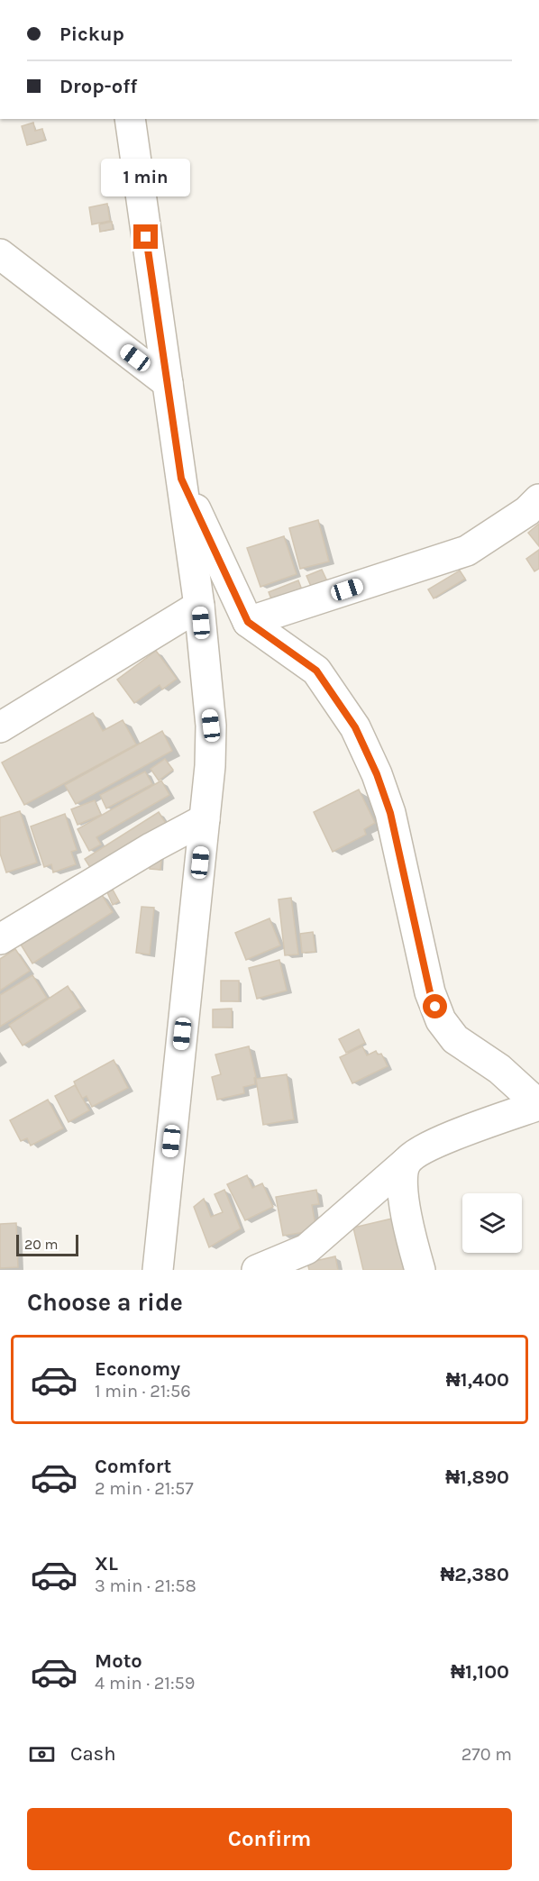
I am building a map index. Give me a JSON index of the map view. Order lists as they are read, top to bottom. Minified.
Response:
{"scale_bar":"20 m","page":{"banner":["Pickup","Drop-off"],"bubble":"1 min","scale":"20 m","heading":"Choose a ride","list":[{"name":"Economy","note":"1 min · 21:56","value":"₦1,400"},{"name":"Comfort","note":"2 min · 21:57","value":"₦1,890"},{"name":"XL","note":"3 min · 21:58","value":"₦2,380"},{"name":"Moto","note":"4 min · 21:59","value":"₦1,100"}],"pay":["Cash","270 m"],"buttons":"Confirm"}}
